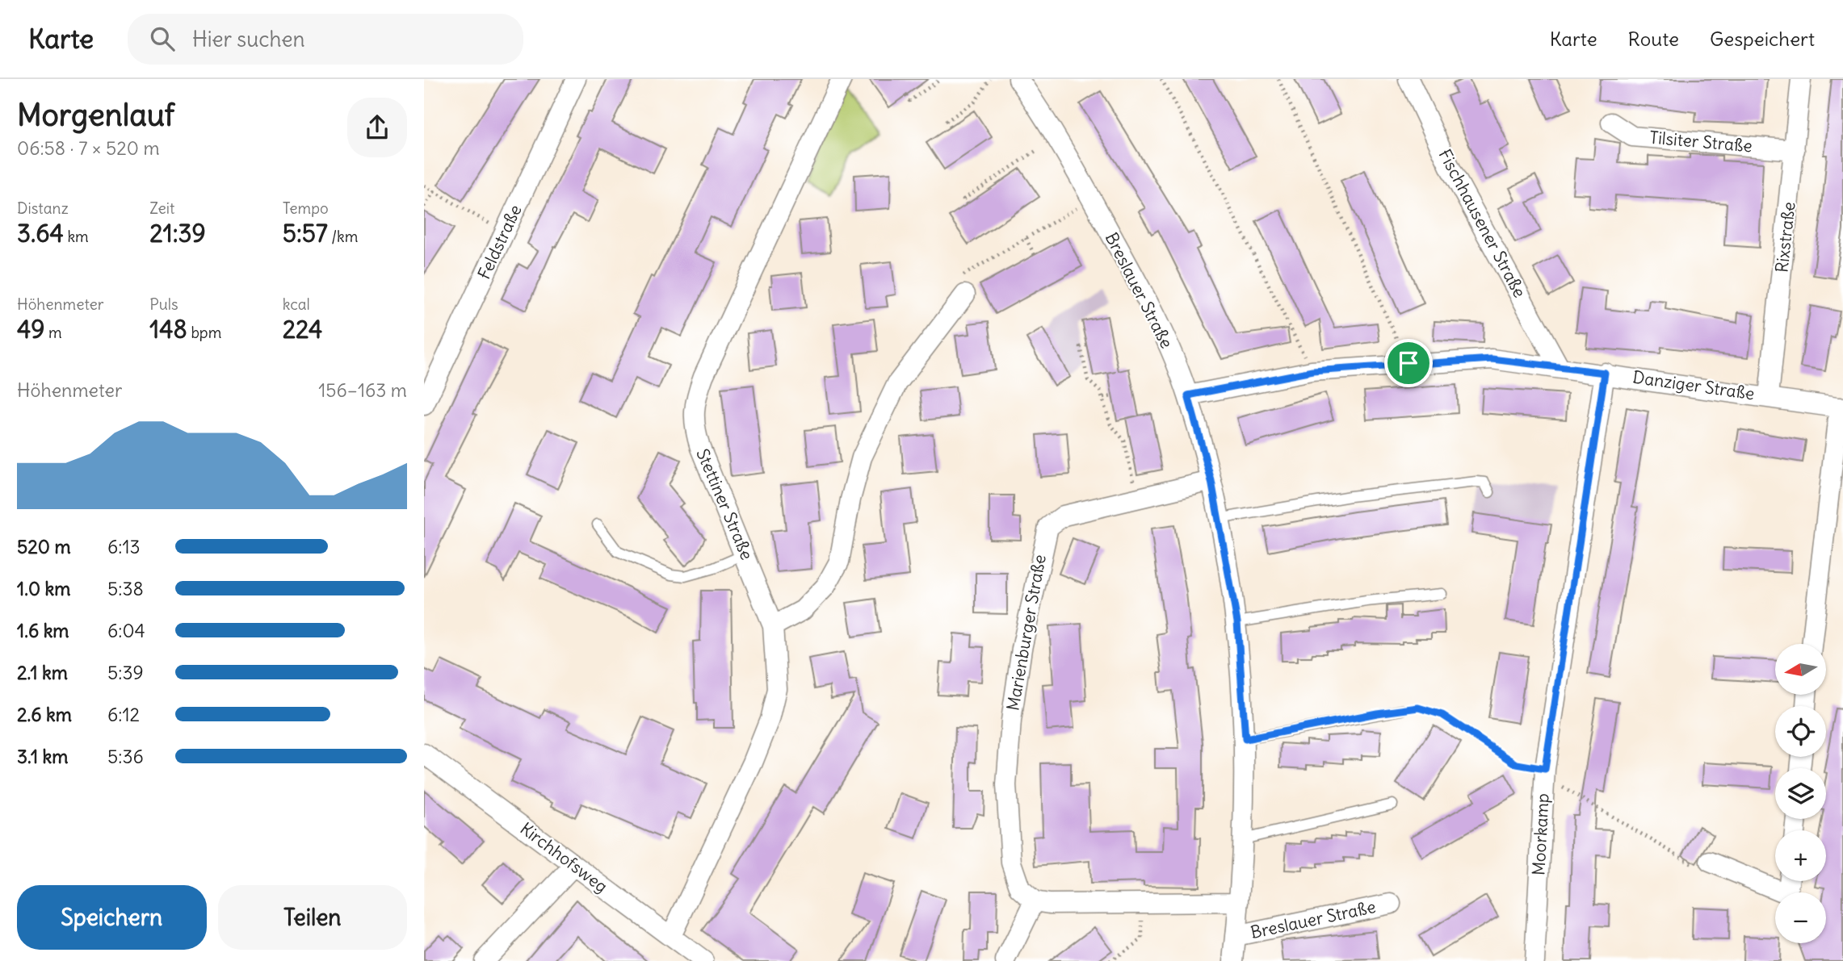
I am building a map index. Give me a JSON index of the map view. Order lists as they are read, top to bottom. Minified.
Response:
{"streets":{"street":["Tilsiter Straße","Fischhausener Straße","Rixstraße","Feldstraße","Breslauer Straße","Danziger Straße","Stettiner Straße","Marienburger Straße","Moorkamp","Kirchhofsweg"]},"crossings":[["Tilsiter Straße","Rixstraße"],["Fischhausener Straße","Danziger Straße"],["Rixstraße","Danziger Straße"],["Breslauer Straße","Danziger Straße"],["Breslauer Straße","Marienburger Straße"],["Danziger Straße","Moorkamp"],["Stettiner Straße","Kirchhofsweg"]],"north":"left","page":{"header":"Karte","search":"Hier suchen","nav":["Karte","Route","Gespeichert"],"heading":["Morgenlauf","06:58 · 7 × 520 m"],"stats":[["Distanz","3.64 km"],["Zeit","21:39"],["Tempo","5:57 /km"],["Höhenmeter","49 m"],["Puls","148 bpm"],["kcal","224"]],"chart":["Höhenmeter","156–163 m"],"list":[{"name":"520 m","note":"6:13"},{"name":"1.0 km","note":"5:38"},{"name":"1.6 km","note":"6:04"},{"name":"2.1 km","note":"5:39"},{"name":"2.6 km","note":"6:12"},{"name":"3.1 km","note":"5:36"}],"map_buttons":["+","−"],"buttons":["Speichern","Teilen"]}}
